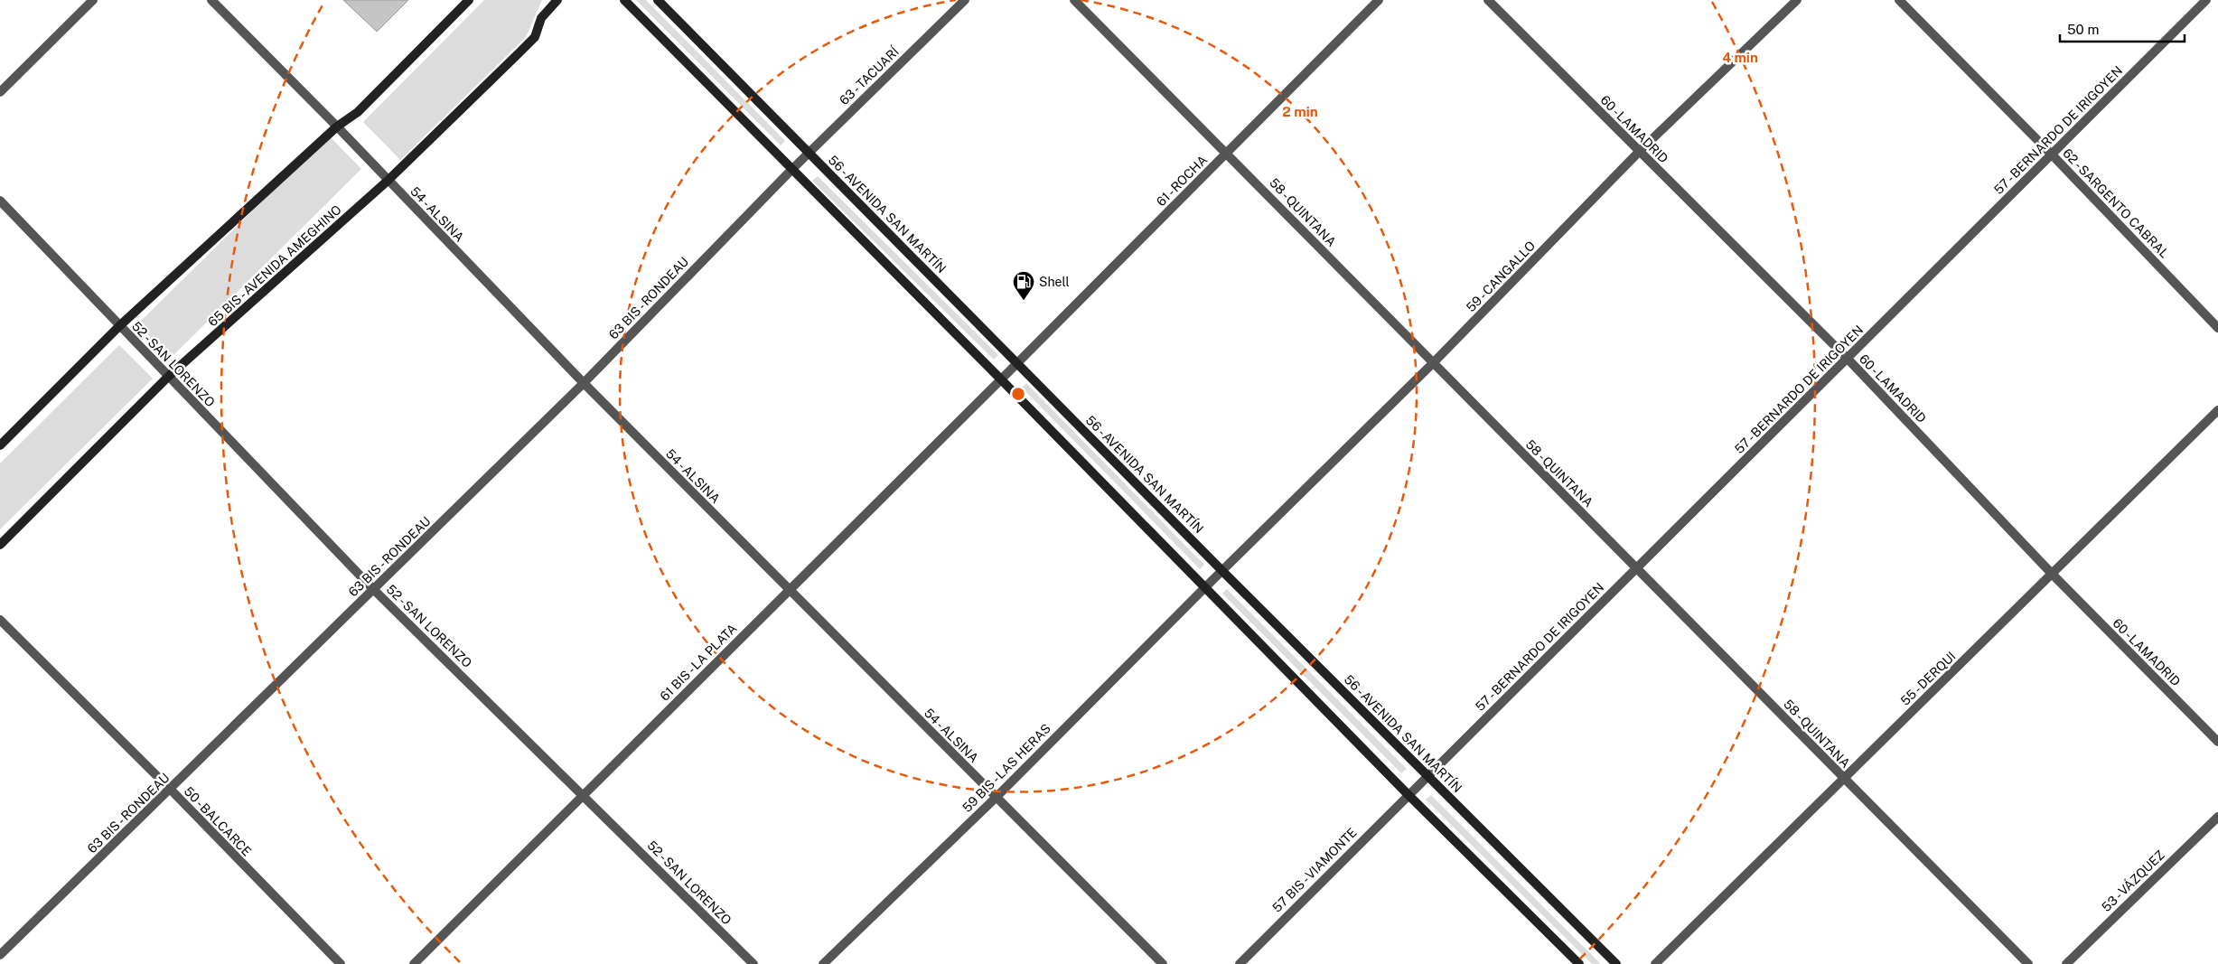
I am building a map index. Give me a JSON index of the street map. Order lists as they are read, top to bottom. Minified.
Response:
{"streets":{"main road":["56 - AVENIDA SAN MARTÍN","65 BIS - AVENIDA AMEGHINO"],"street":["63 - TACUARÍ","60 - LAMADRID","57 - BERNARDO DE IRIGOYEN","61 - ROCHA","62 - SARGENTO CABRAL","58 - QUINTANA","54 - ALSINA","59 - CANGALLO","63 BIS - RONDEAU","52 - SAN LORENZO","61 BIS - LA PLATA","55 - DERQUI","59 BIS - LAS HERAS","50 - BALCARCE","57 BIS - VIAMONTE","53 - VÁZQUEZ"]},"crossings":[["63 - TACUARÍ","56 - AVENIDA SAN MARTÍN"],["63 - TACUARÍ","63 BIS - RONDEAU"],["60 - LAMADRID","57 - BERNARDO DE IRIGOYEN"],["60 - LAMADRID","59 - CANGALLO"],["60 - LAMADRID","55 - DERQUI"],["57 - BERNARDO DE IRIGOYEN","62 - SARGENTO CABRAL"],["57 - BERNARDO DE IRIGOYEN","58 - QUINTANA"],["57 - BERNARDO DE IRIGOYEN","56 - AVENIDA SAN MARTÍN"],["57 - BERNARDO DE IRIGOYEN","57 BIS - VIAMONTE"],["61 - ROCHA","58 - QUINTANA"],["61 - ROCHA","56 - AVENIDA SAN MARTÍN"],["61 - ROCHA","61 BIS - LA PLATA"],["58 - QUINTANA","59 - CANGALLO"],["58 - QUINTANA","55 - DERQUI"],["54 - ALSINA","65 BIS - AVENIDA AMEGHINO"],["54 - ALSINA","63 BIS - RONDEAU"],["54 - ALSINA","61 BIS - LA PLATA"],["54 - ALSINA","59 BIS - LAS HERAS"],["56 - AVENIDA SAN MARTÍN","59 - CANGALLO"],["56 - AVENIDA SAN MARTÍN","59 BIS - LAS HERAS"],["65 BIS - AVENIDA AMEGHINO","52 - SAN LORENZO"],["59 - CANGALLO","59 BIS - LAS HERAS"],["63 BIS - RONDEAU","52 - SAN LORENZO"],["63 BIS - RONDEAU","50 - BALCARCE"],["52 - SAN LORENZO","61 BIS - LA PLATA"]],"places":{"fuel station":["Shell"]},"scale_bar":"50 m","rings":["4 min","2 min"]}
